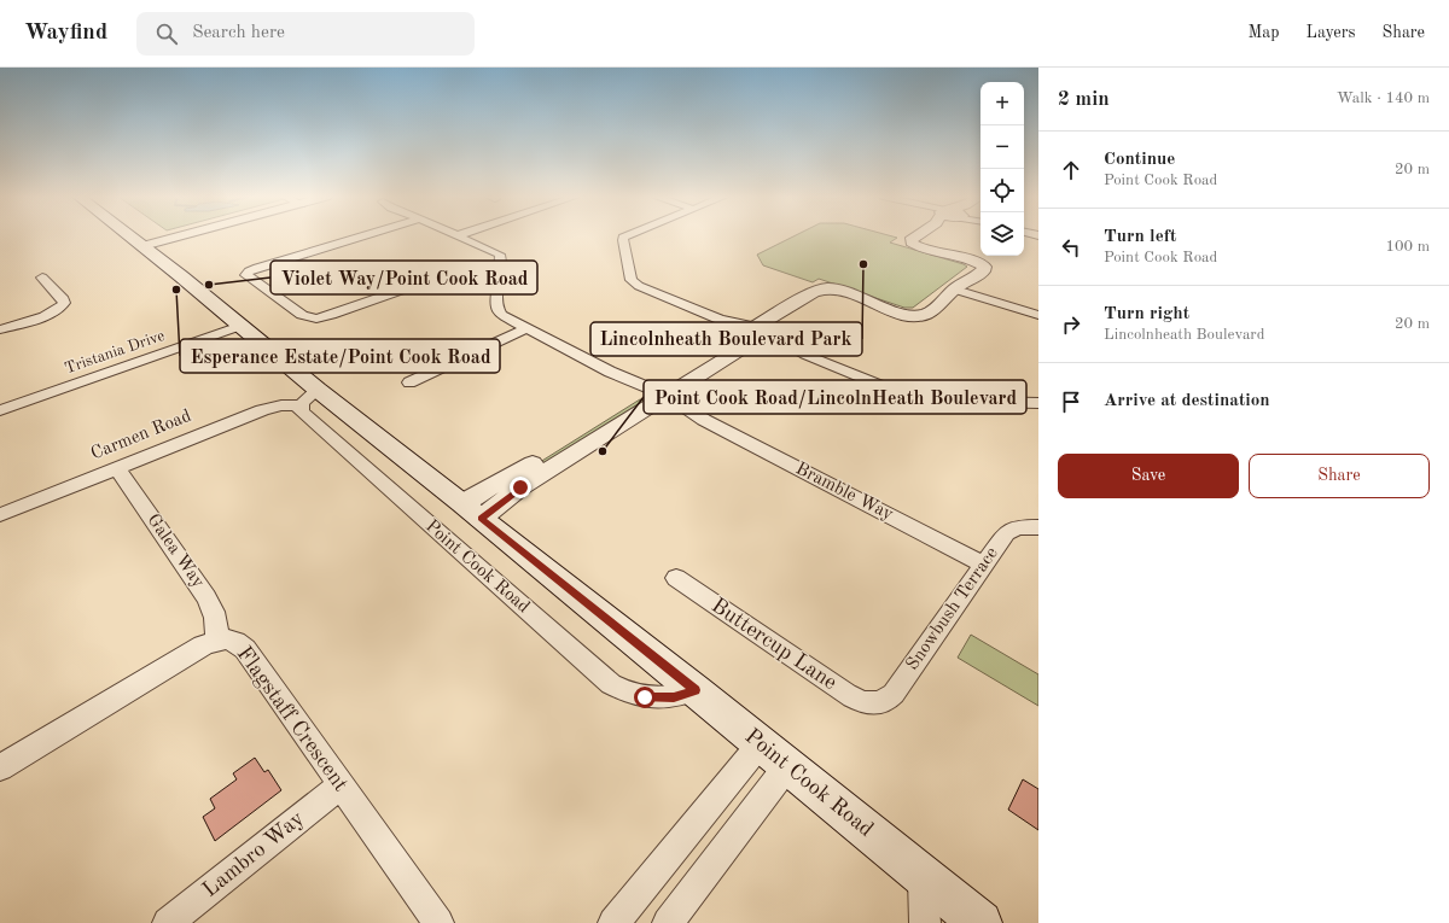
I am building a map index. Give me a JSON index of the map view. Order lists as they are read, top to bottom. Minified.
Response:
{"streets":{"main road":["Point Cook Road"],"street":["Tristania Drive","Carmen Road","Bramble Way","Galea Way","Snowbush Terrace","Buttercup Lane","Flagstaff Crescent","Lambro Way"]},"crossings":[["Tristania Drive","Point Cook Road"],["Carmen Road","Galea Way"],["Carmen Road","Point Cook Road"],["Bramble Way","Snowbush Terrace"],["Galea Way","Flagstaff Crescent"],["Snowbush Terrace","Buttercup Lane"],["Flagstaff Crescent","Lambro Way"]],"places":["Lincolnheath Boulevard Park","Violet Way/Point Cook Road","Esperance Estate/Point Cook Road","Point Cook Road/LincolnHeath Boulevard"],"page":{"header":"Wayfind","search":"Search here","nav":["Map","Layers","Share"],"heading":["2 min","Walk · 140 m"],"map_buttons":["+","−"],"list":[["Continue","Point Cook Road","20 m"],["Turn left","Point Cook Road","100 m"],["Turn right","Lincolnheath Boulevard","20 m"],"Arrive at destination"],"buttons":["Save","Share"]}}
